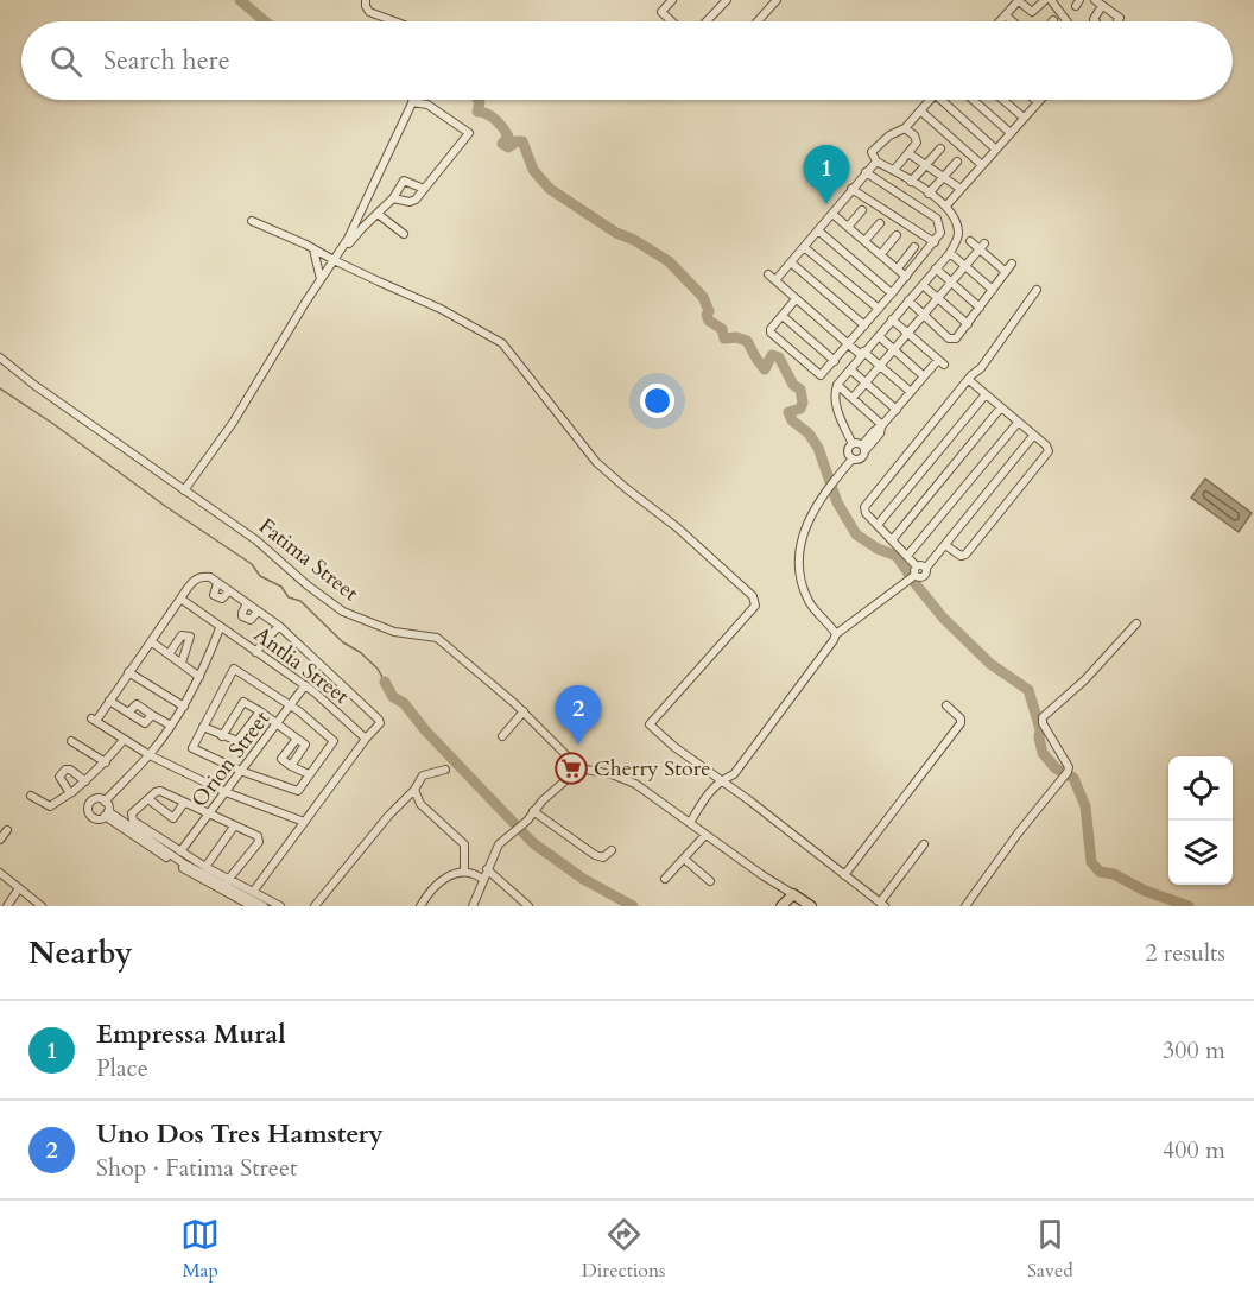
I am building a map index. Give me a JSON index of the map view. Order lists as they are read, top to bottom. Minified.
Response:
{"streets":{"street":["Fatima Street","Antlia Street","Orion Street"]},"crossings":[["Antlia Street","Orion Street"]],"places":{"supermarket":["Cherry Store"]},"page":{"search":"Search here","pins":["1","2"],"heading":["Nearby","2 results"],"list":[{"mark":"1","name":"Empressa Mural","note":"Place","value":"300 m"},{"mark":"2","name":"Uno Dos Tres Hamstery","note":"Shop · Fatima Street","value":"400 m"}],"nav":["Map","Directions","Saved"]}}
